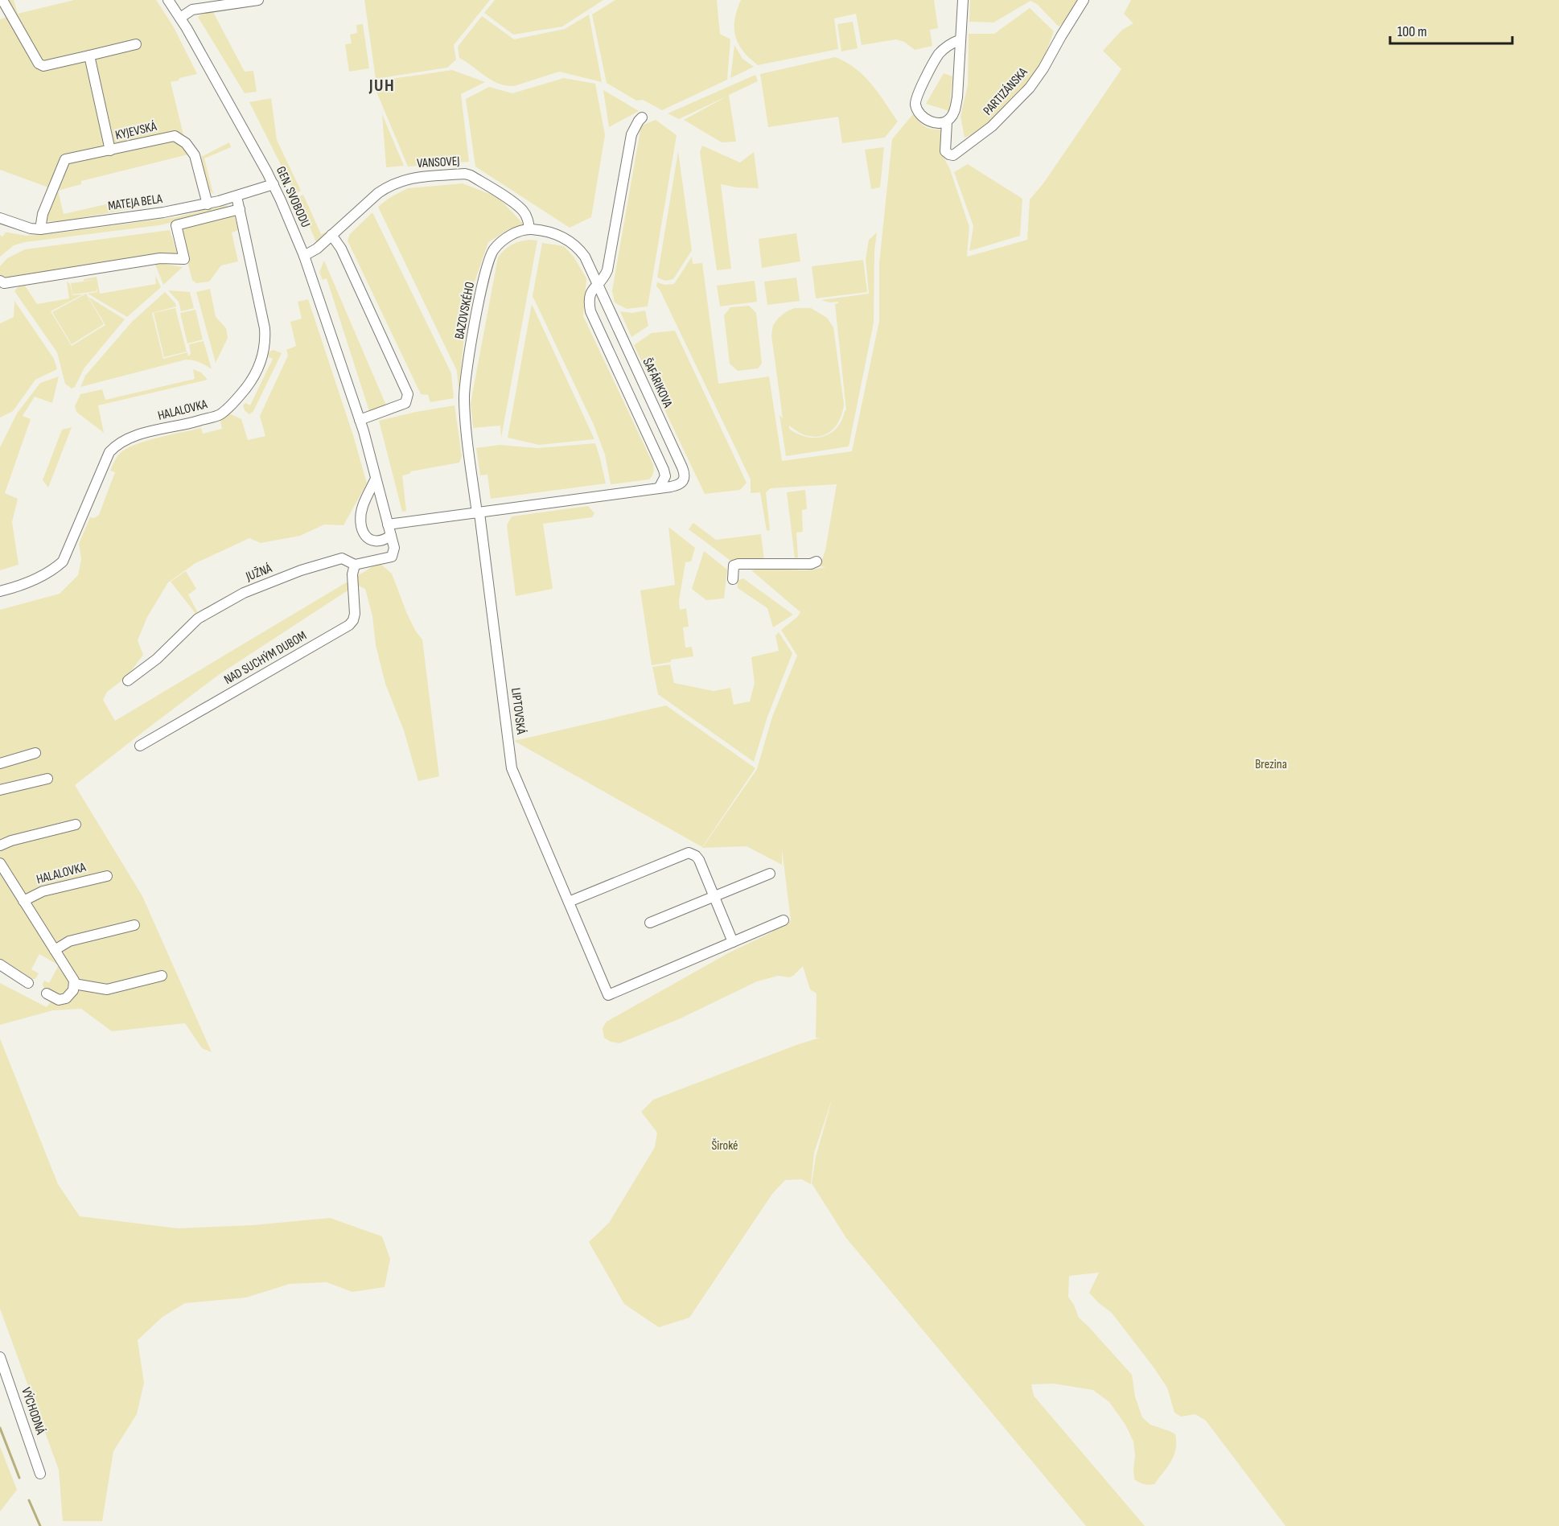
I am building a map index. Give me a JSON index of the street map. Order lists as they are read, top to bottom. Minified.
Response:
{"streets":{"street":["PARTIZÁNSKA","KYJEVSKÁ","VANSOVEJ","GEN. SVOBODU","MATEJA BELA","BAZOVSKÉHO","ŠAFÁRIKOVA","HALALOVKA","JUŽNÁ","NAD SUCHÝM DUBOM","LIPTOVSKÁ","VÝCHODNÁ"]},"crossings":[["KYJEVSKÁ","MATEJA BELA"],["VANSOVEJ","GEN. SVOBODU"],["VANSOVEJ","BAZOVSKÉHO"],["GEN. SVOBODU","MATEJA BELA"],["GEN. SVOBODU","JUŽNÁ"],["MATEJA BELA","HALALOVKA"],["BAZOVSKÉHO","LIPTOVSKÁ"],["JUŽNÁ","NAD SUCHÝM DUBOM"]],"districts":["JUH"],"parks":["Brezina","Široké"],"scale_bar":"100 m"}
